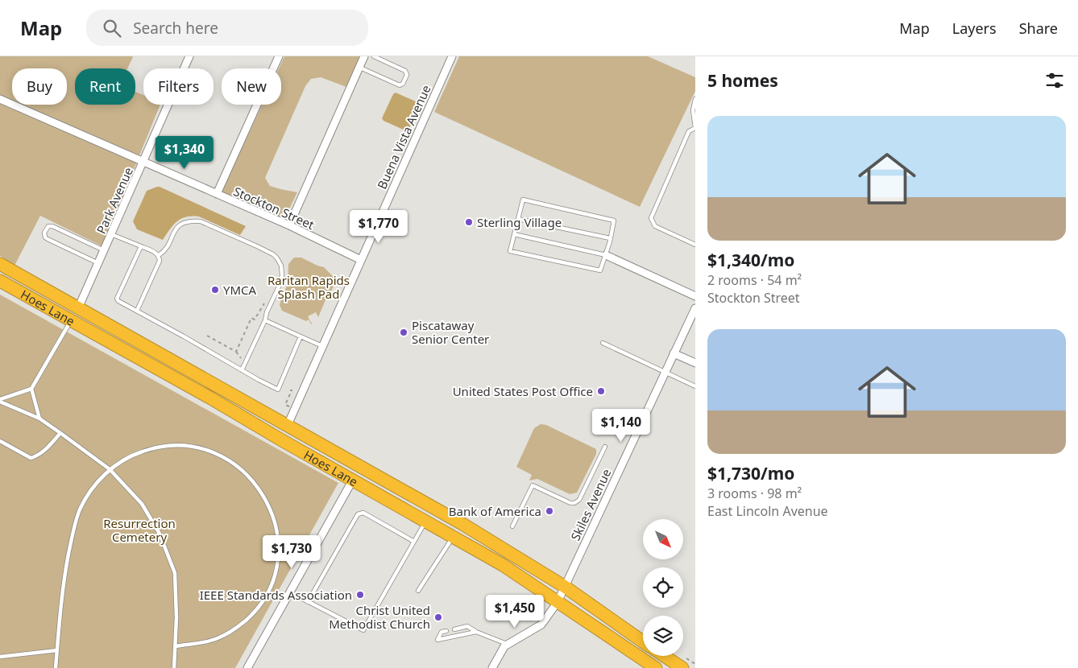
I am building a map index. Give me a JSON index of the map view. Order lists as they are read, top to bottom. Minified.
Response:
{"streets":{"highway":["Hoes Lane"],"street":["Buena Vista Avenue","Park Avenue","Stockton Street","Skiles Avenue"]},"crossings":[["Buena Vista Avenue","Stockton Street"],["Buena Vista Avenue","Hoes Lane"],["Park Avenue","Stockton Street"],["Park Avenue","Hoes Lane"],["Hoes Lane","Skiles Avenue"]],"parks":["Raritan Rapids Splash Pad","Resurrection Cemetery"],"places":["Sterling Village","YMCA","Piscataway Senior Center","United States Post Office","Bank of America","IEEE Standards Association","Christ United Methodist Church"],"north":"bottom right","page":{"header":"Map","search":"Search here","nav":["Map","Layers","Share"],"heading":"5 homes","chip":["Buy","Rent","Filters","New"],"list":[{"name":"$1,340/mo","note":"2 rooms · 54 m² · Stockton Street"},{"name":"$1,730/mo","note":"3 rooms · 98 m² · East Lincoln Avenue"}],"price":["$1,340","$1,770","$1,140","$1,730","$1,450"]}}
